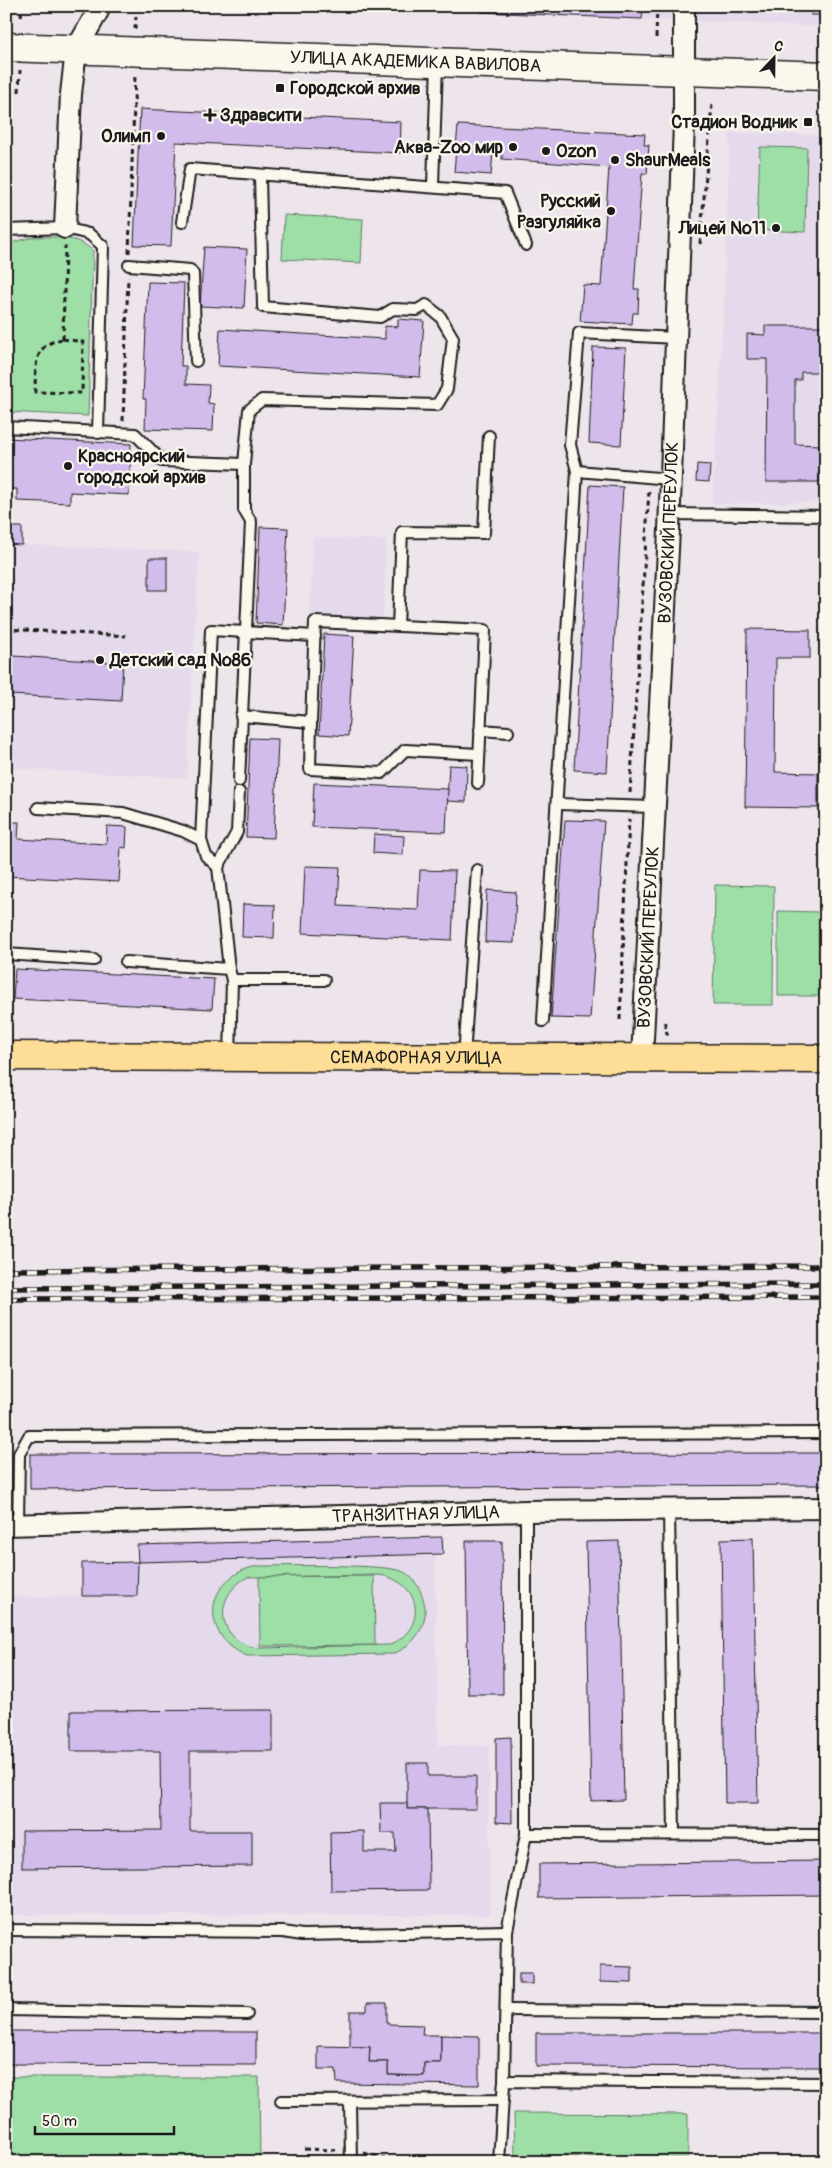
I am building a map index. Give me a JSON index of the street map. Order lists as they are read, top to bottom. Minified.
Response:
{"streets":{"highway":["СЕМАФОРНАЯ УЛИЦА"],"street":["УЛИЦА АКАДЕМИКА ВАВИЛОВА","ВУЗОВСКИЙ ПЕРЕУЛОК","ТРАНЗИТНАЯ УЛИЦА"]},"crossings":[["УЛИЦА АКАДЕМИКА ВАВИЛОВА","ВУЗОВСКИЙ ПЕРЕУЛОК"],["ВУЗОВСКИЙ ПЕРЕУЛОК","СЕМАФОРНАЯ УЛИЦА"]],"places":{"transit":["Городской архив","Стадион Водник"],"health":["Здравсити"],"other":["Олимп","Аква-Zoo мир","Ozon","ShаurMeals","Русский Разгуляйка","Лицей №11","Красноярский городской архив","Детский сад №86"]},"scale_bar":"50 m","north":"top"}
